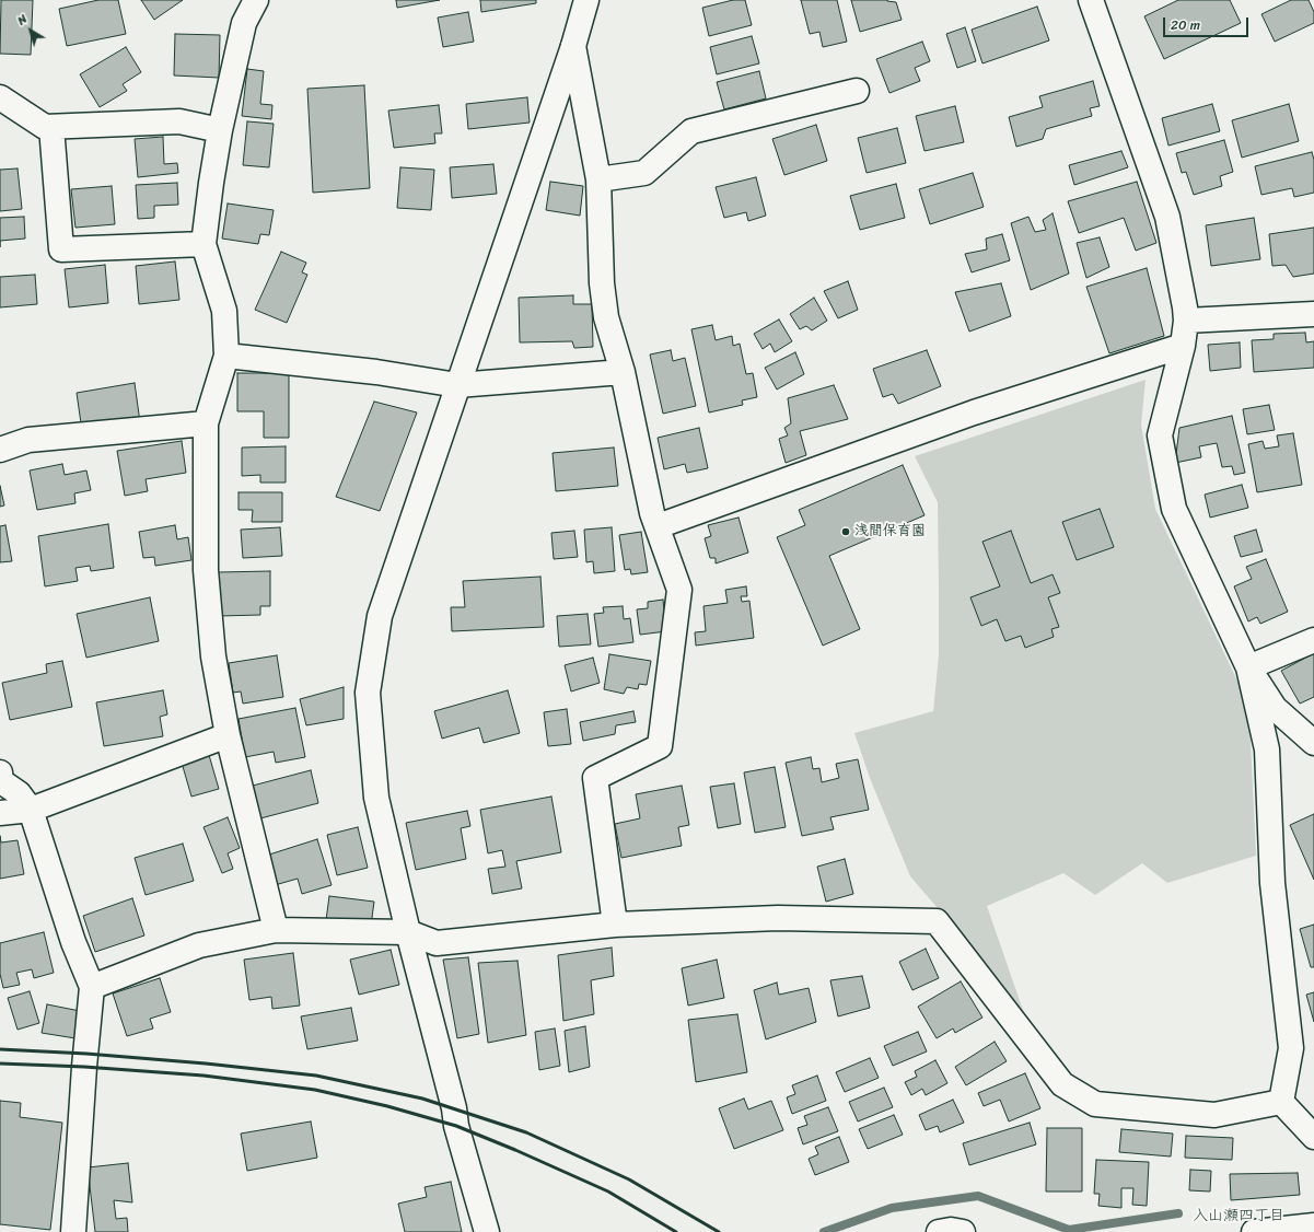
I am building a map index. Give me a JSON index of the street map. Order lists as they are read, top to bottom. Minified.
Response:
{"districts":["入山瀬四丁目"],"places":["浅間保育園"],"scale_bar":"20 m","north":"top left"}
